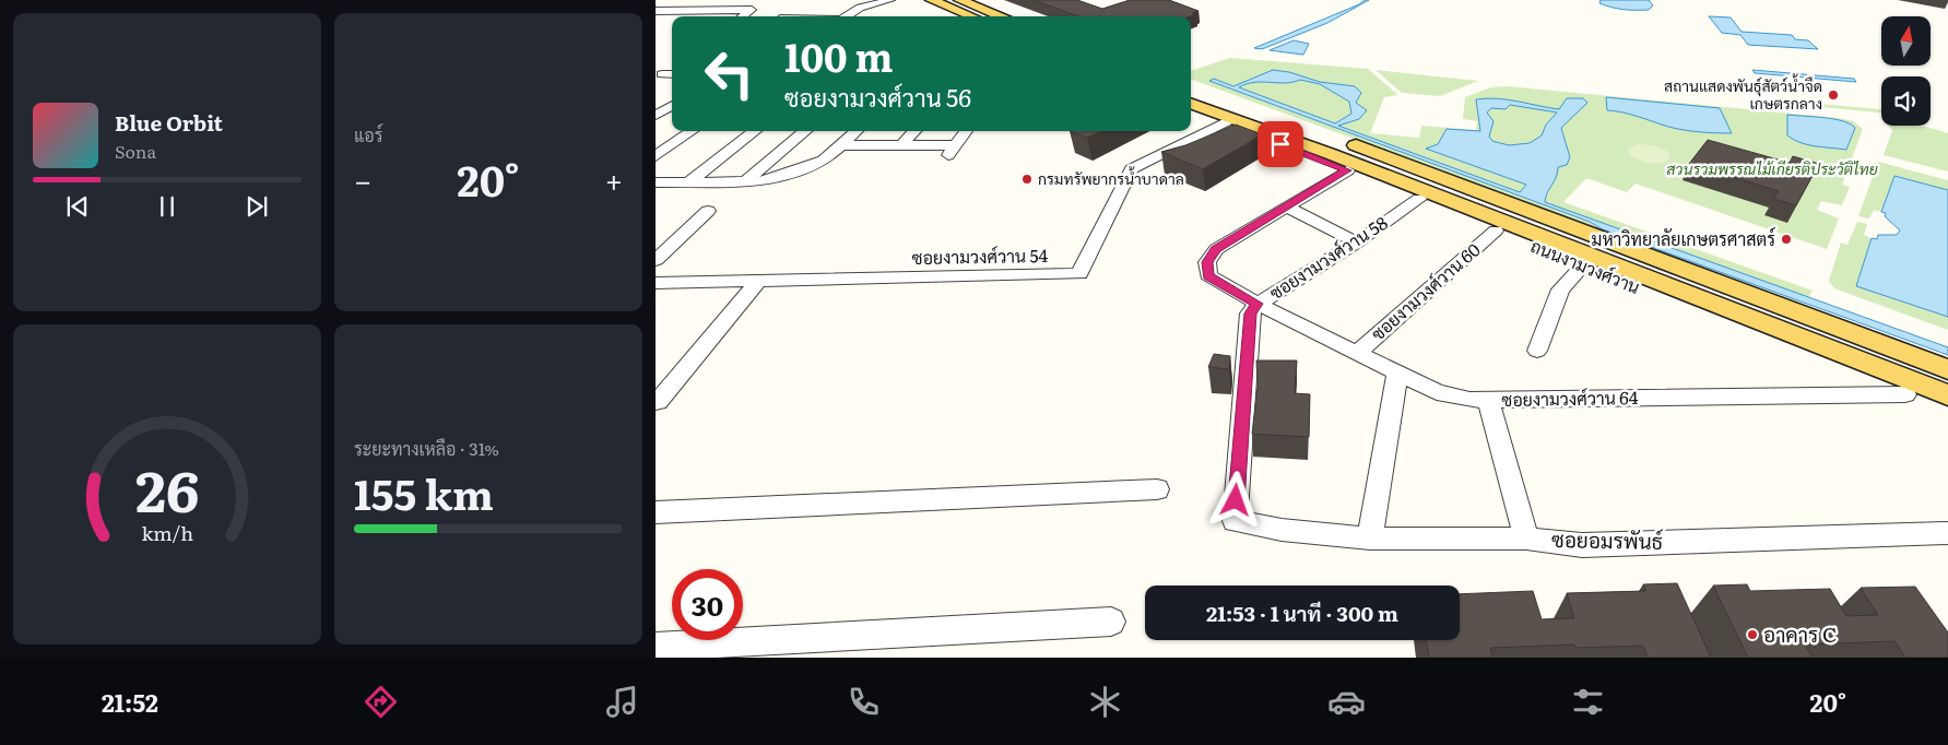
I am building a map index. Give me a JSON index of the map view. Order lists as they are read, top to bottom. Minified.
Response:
{"streets":{"main road":["ถนนงามวงศ์วาน"],"street":["ซอยงามวงศ์วาน 54","ซอยงามวงศ์วาน 58","ซอยงามวงศ์วาน 60","ซอยงามวงศ์วาน 64","ซอยอมรพันธ์"]},"crossings":[["ซอยงามวงศ์วาน 54","ถนนงามวงศ์วาน"],["ซอยงามวงศ์วาน 58","ถนนงามวงศ์วาน"],["ซอยงามวงศ์วาน 58","ซอยงามวงศ์วาน 64"],["ซอยงามวงศ์วาน 58","ซอยอมรพันธ์"],["ถนนงามวงศ์วาน","ซอยงามวงศ์วาน 60"],["ถนนงามวงศ์วาน","ซอยงามวงศ์วาน 64"],["ซอยงามวงศ์วาน 60","ซอยงามวงศ์วาน 64"]],"parks":["สวนรวมพรรณไม้เกียรติประวัติไทย"],"places":["สถานแสดงพันธุ์สัตว์น้ำจืด เกษตรกลาง","กรมทรัพยากรน้ำบาดาล","มหาวิทยาลัยเกษตรศาสตร์","อาคาร C"],"north":"top","page":{"tile":["แอร์",["ระยะทางเหลือ · 31%","155 km"]],"turn":["100 m","ซอยงามวงศ์วาน 56"],"song":["Blue Orbit","Sona"],"heat":["−","20°","+"],"limit":"30","trip":"21:53 · 1 นาที · 300 m","tabs":["21:52","20°"],"gauge":["26","km/h"]}}
